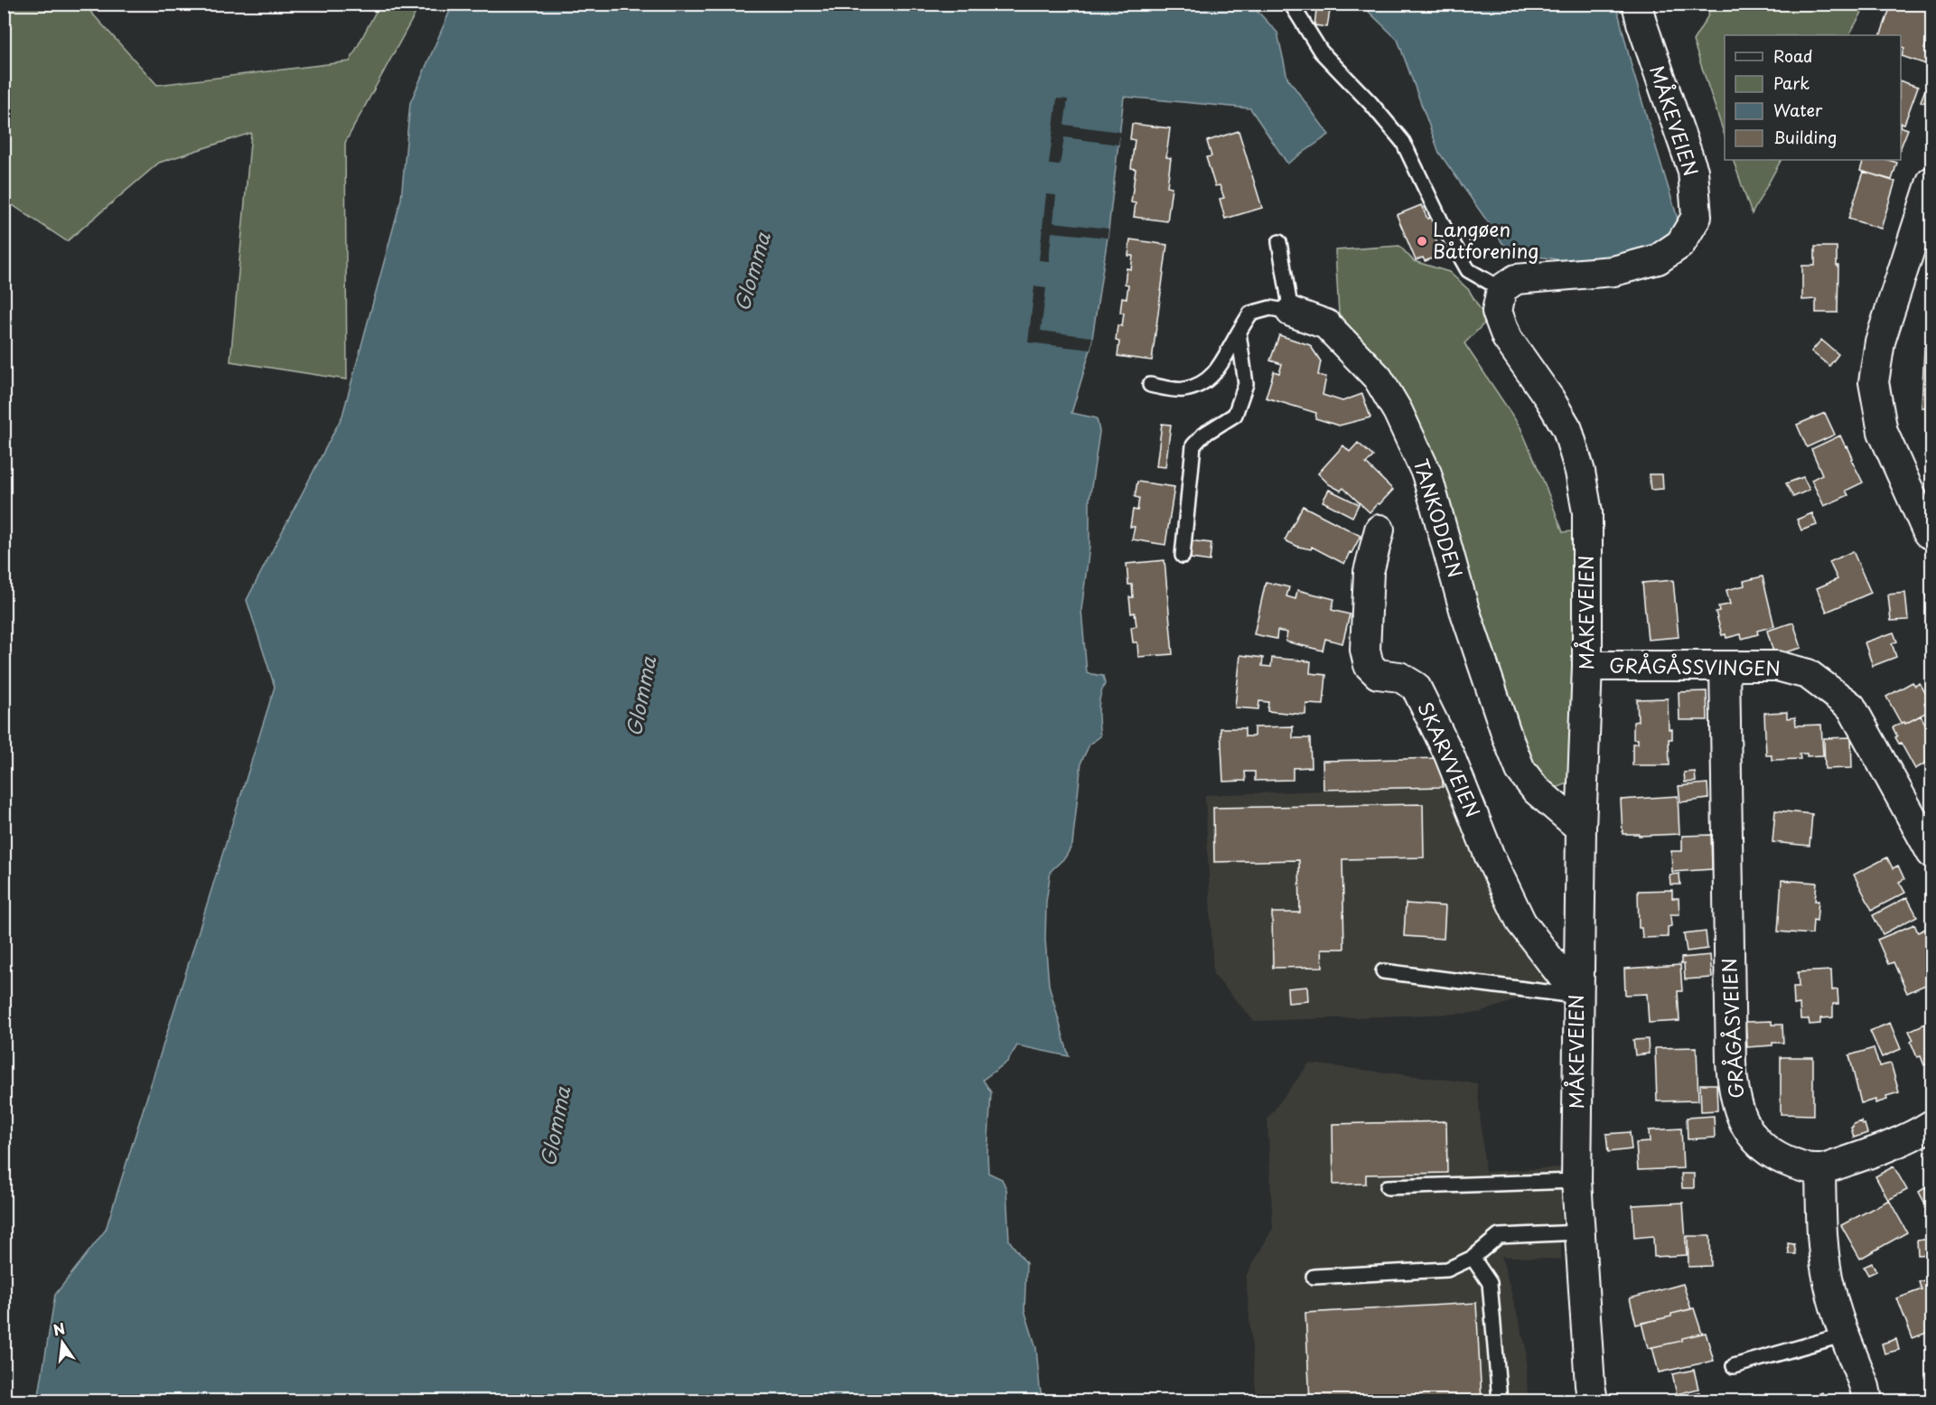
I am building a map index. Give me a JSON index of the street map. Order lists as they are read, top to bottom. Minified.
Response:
{"streets":{"street":["MÅKEVEIEN","TANKODDEN","GRÅGÅSSVINGEN","SKARVVEIEN","GRÅGÅSVEIEN"]},"crossings":[["MÅKEVEIEN","TANKODDEN"],["MÅKEVEIEN","GRÅGÅSSVINGEN"],["MÅKEVEIEN","SKARVVEIEN"],["GRÅGÅSSVINGEN","GRÅGÅSVEIEN"]],"water":["Glomma"],"places":["Langøen Båtforening"],"legend":["Road","Park","Water","Building"],"north":"top"}
